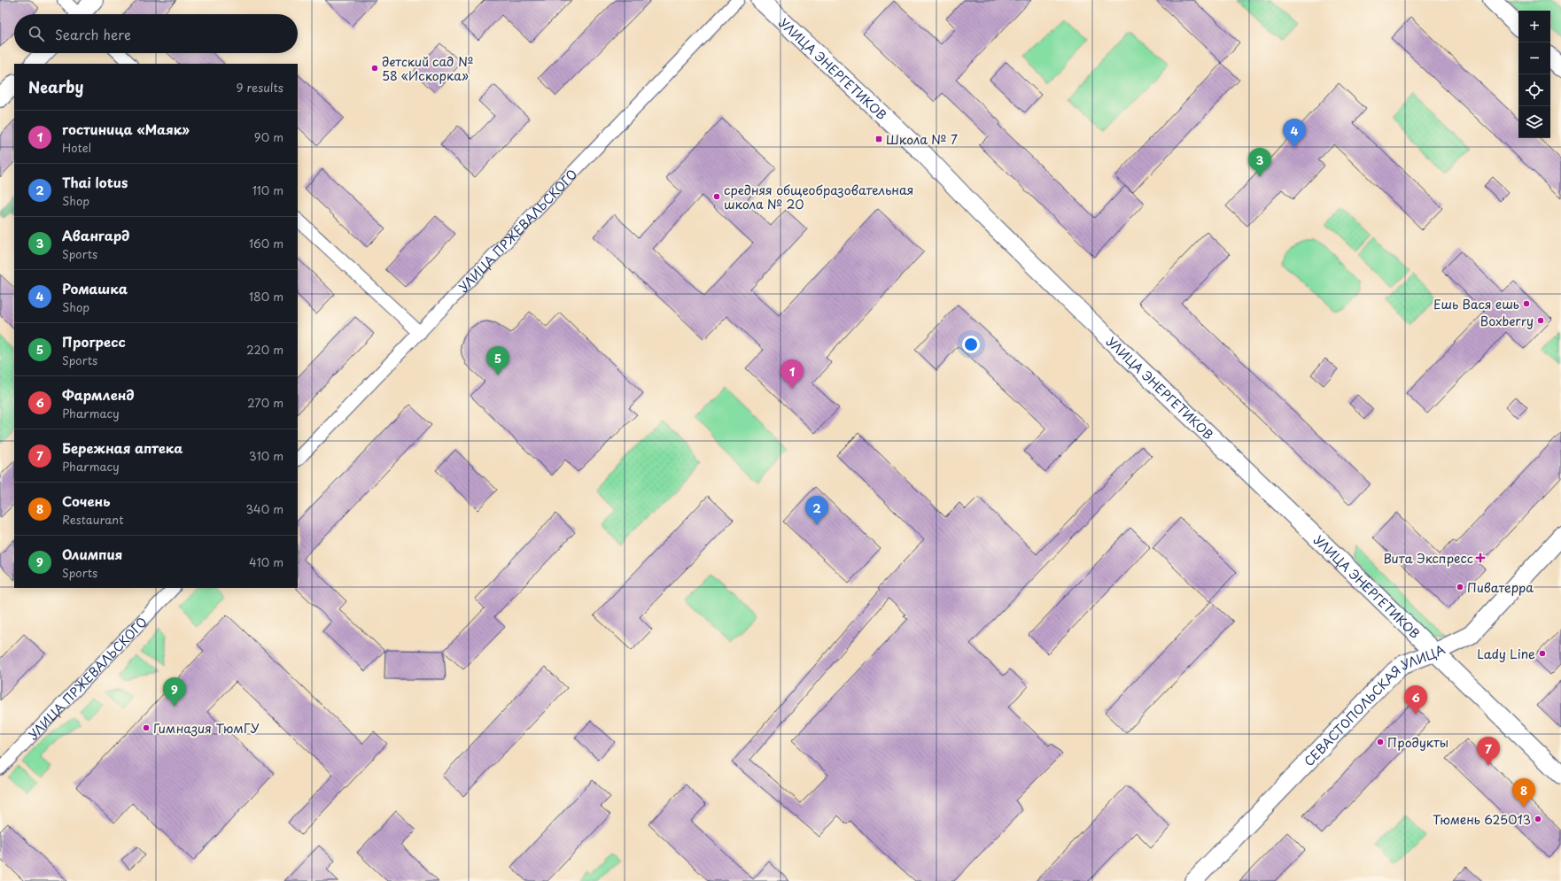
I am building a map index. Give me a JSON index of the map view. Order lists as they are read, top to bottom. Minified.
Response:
{"streets":{"street":["УЛИЦА ЭНЕРГЕТИКОВ","УЛИЦА ПРЖЕВАЛЬСКОГО","СЕВАСТОПОЛЬСКАЯ УЛИЦА"]},"crossings":[["УЛИЦА ЭНЕРГЕТИКОВ","СЕВАСТОПОЛЬСКАЯ УЛИЦА"]],"places":{"other":["детский сад № 58 «Искорка»","средняя общеобразовательная школа № 20","Ешь Вася ешь","Boxberry","Пиватерра","Lady Line","Гимназия ТюмГУ","Продукты","Тюмень 625013"],"transit":["Школа № 7"],"health":["Вита Экспресс"]},"page":{"map_buttons":["+","−"],"search":"Search here","heading":["Nearby","9 results"],"list":[{"mark":"1","name":"гостиница «Маяк»","note":"Hotel","value":"90 m"},{"mark":"2","name":"Thai lotus","note":"Shop","value":"110 m"},{"mark":"3","name":"Авангард","note":"Sports","value":"160 m"},{"mark":"4","name":"Ромашка","note":"Shop","value":"180 m"},{"mark":"5","name":"Прогресс","note":"Sports","value":"220 m"},{"mark":"6","name":"Фармленд","note":"Pharmacy","value":"270 m"},{"mark":"7","name":"Бережная аптека","note":"Pharmacy","value":"310 m"},{"mark":"8","name":"Сочень","note":"Restaurant","value":"340 m"},{"mark":"9","name":"Олимпия","note":"Sports","value":"410 m"}],"pins":["4","3","5","1","2","9","6","7","8"]}}
